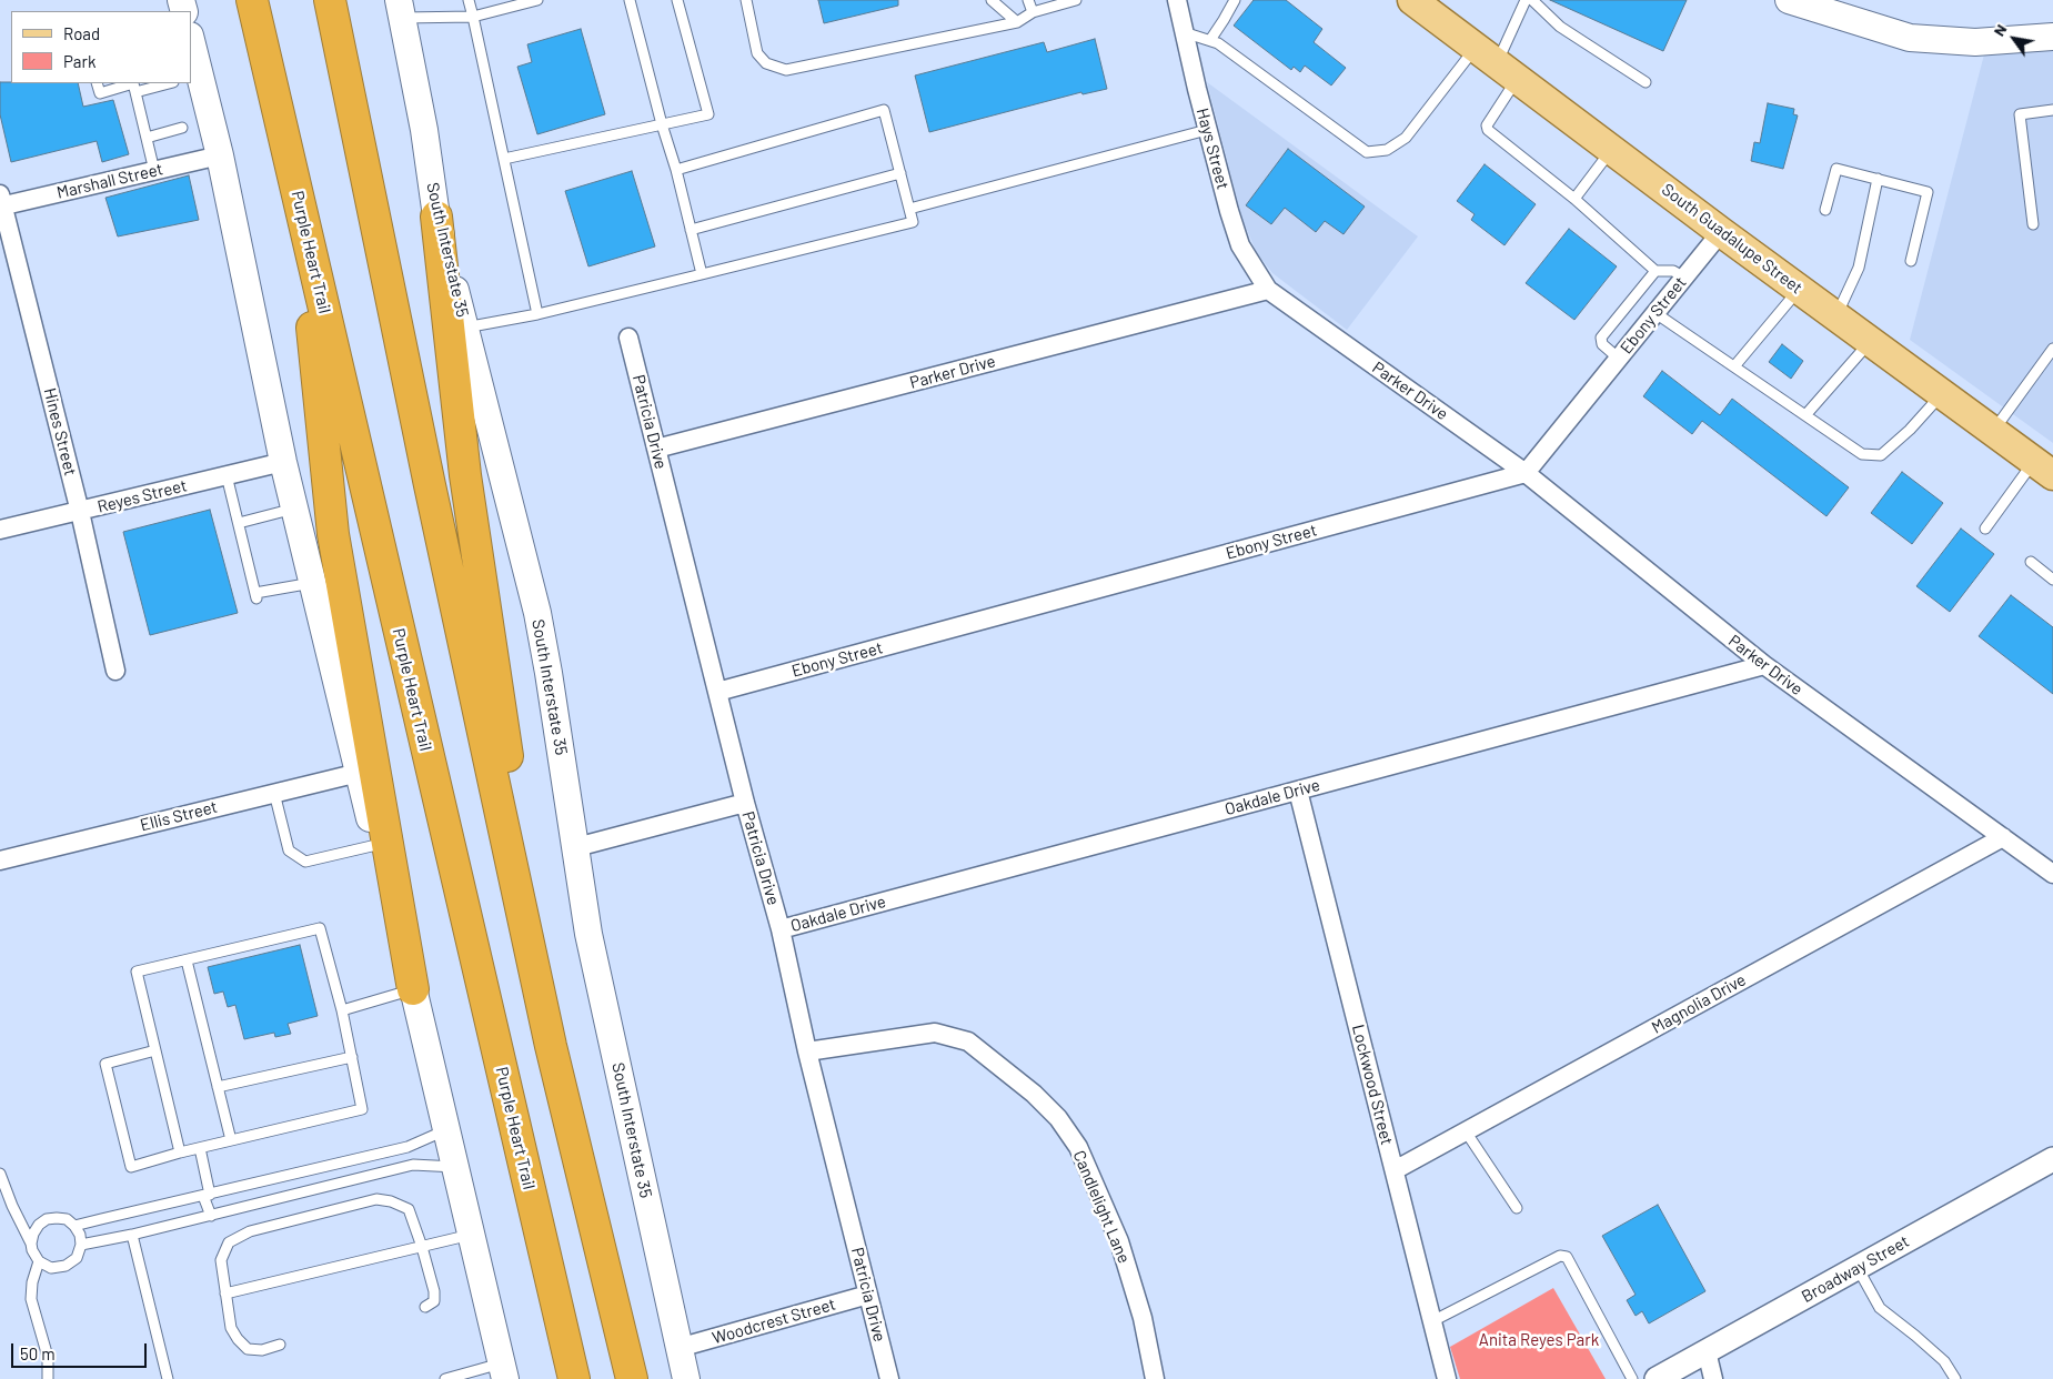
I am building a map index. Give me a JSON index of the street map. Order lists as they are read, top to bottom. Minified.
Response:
{"streets":{"highway":["Purple Heart Trail"],"main road":["South Guadalupe Street","South Interstate 35"],"street":["Hays Street","Marshall Street","Ebony Street","Parker Drive","Patricia Drive","Hines Street","Reyes Street","Oakdale Drive","Ellis Street","Magnolia Drive","Lockwood Street","Candlelight Lane","Broadway Street","Woodcrest Street"]},"crossings":[["Hays Street","Parker Drive"],["Marshall Street","Hines Street"],["South Guadalupe Street","Ebony Street"],["South Interstate 35","Woodcrest Street"],["Ebony Street","Parker Drive"],["Ebony Street","Patricia Drive"],["Parker Drive","Patricia Drive"],["Parker Drive","Oakdale Drive"],["Parker Drive","Magnolia Drive"],["Patricia Drive","Oakdale Drive"],["Patricia Drive","Candlelight Lane"],["Patricia Drive","Woodcrest Street"],["Hines Street","Reyes Street"],["Oakdale Drive","Lockwood Street"],["Magnolia Drive","Lockwood Street"]],"parks":["Anita Reyes Park"],"legend":["Road","Park"],"scale_bar":"50 m","north":"top left"}
